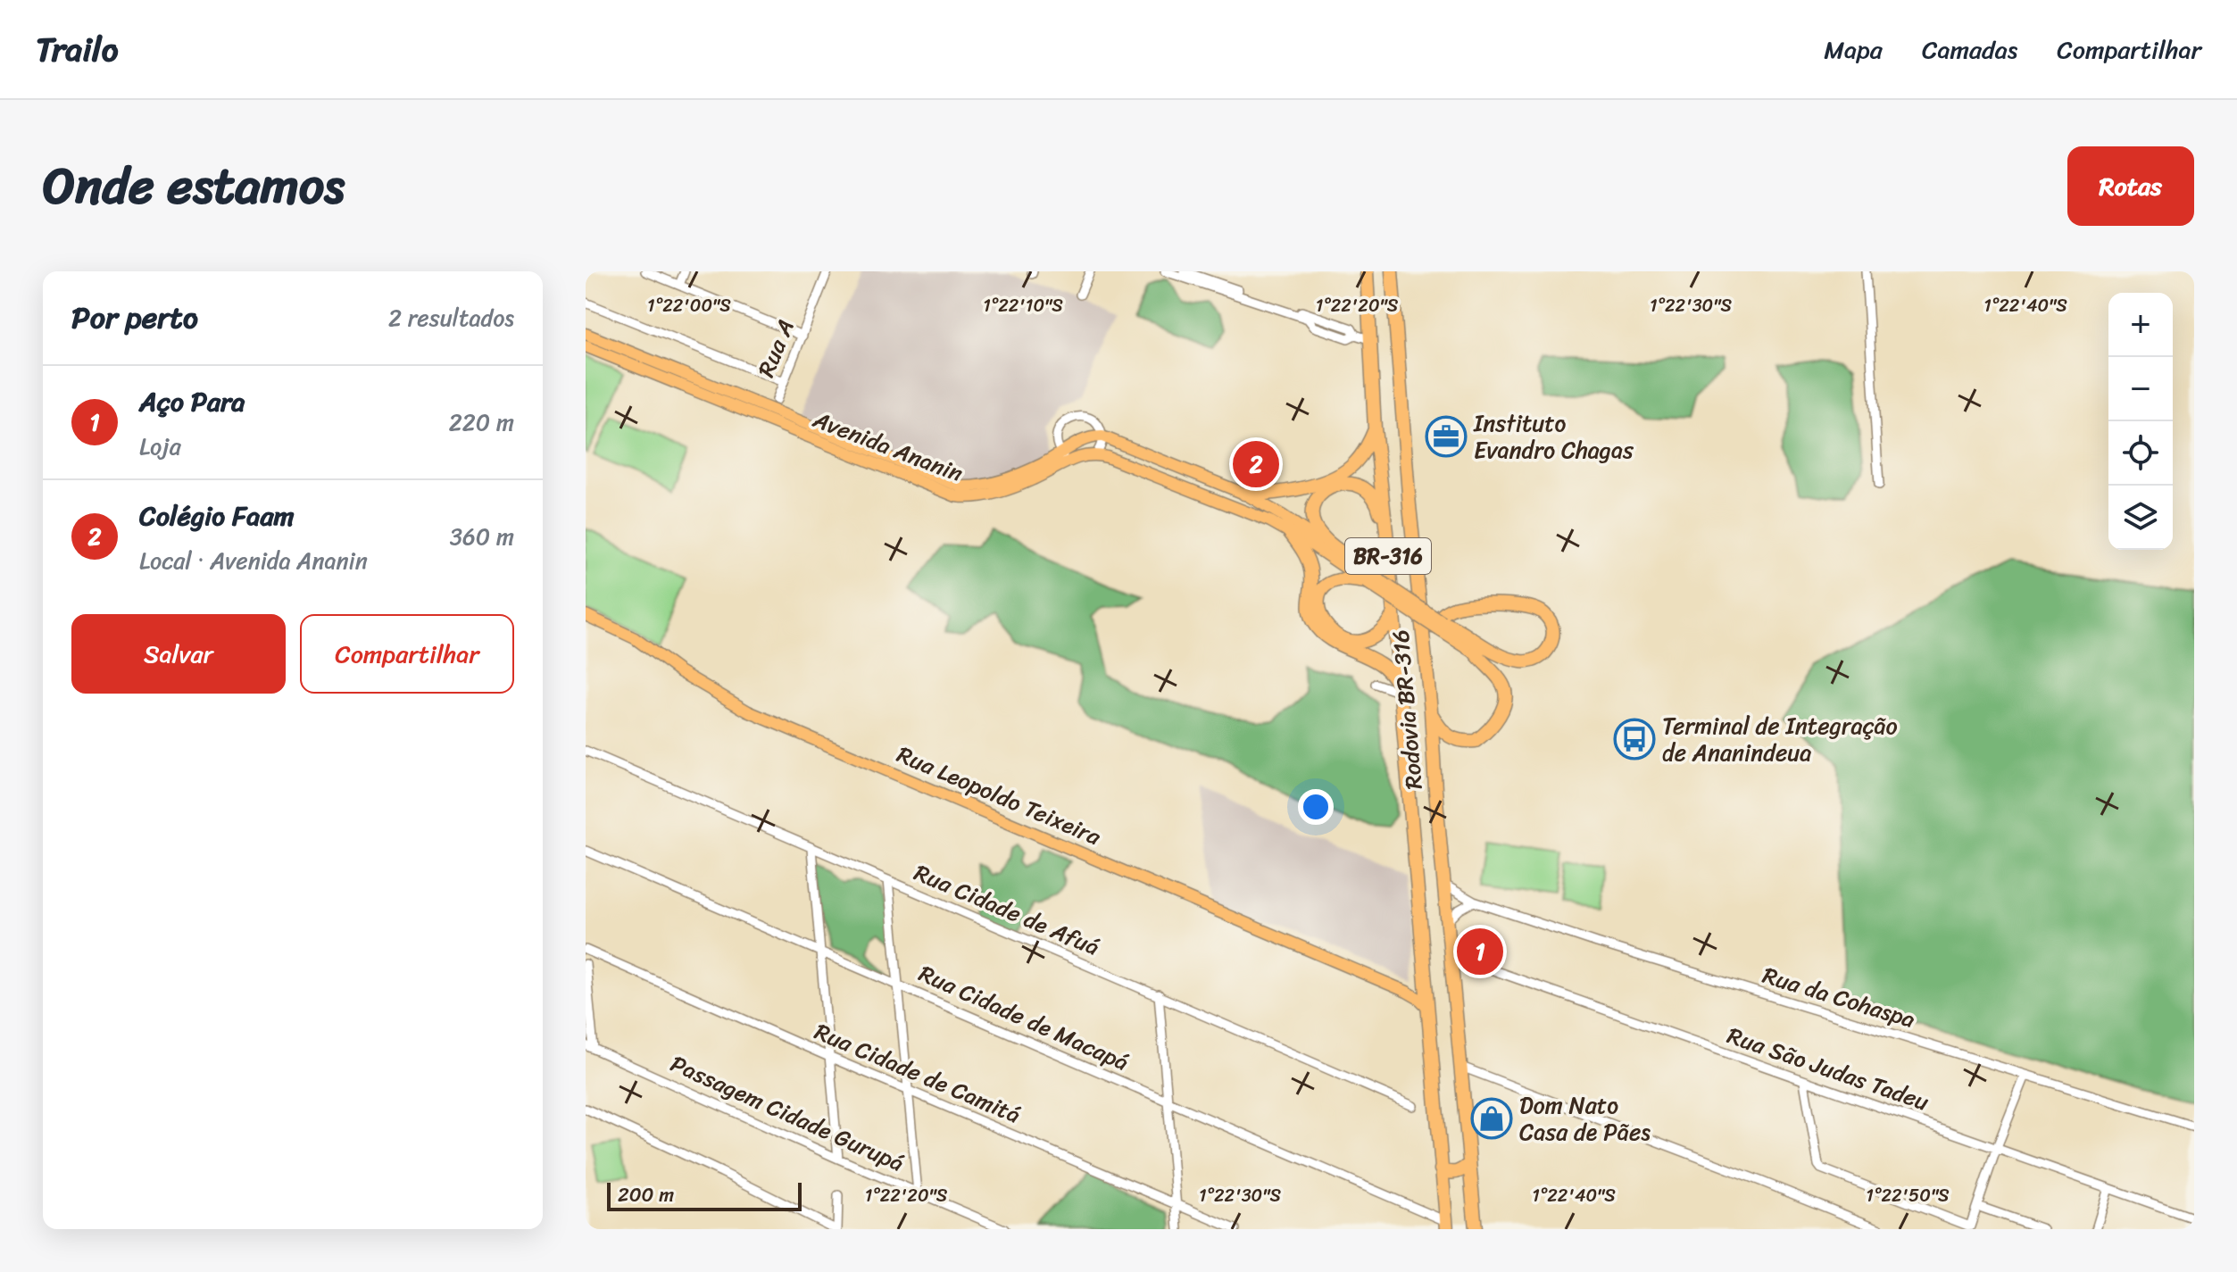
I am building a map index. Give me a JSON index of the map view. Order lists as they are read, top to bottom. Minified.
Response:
{"streets":{"highway":["BR-316","Rodovia BR-316"],"main road":["Avenida Ananin","Rua Leopoldo Teixeira"],"street":["Rua A","Rua Cidade de Afuá","Rua da Cohaspa","Rua Cidade de Macapá","Rua São Judas Tadeu","Rua Cidade de Camitá","Passagem Cidade Gurupá"]},"crossings":[["BR-316","Rodovia BR-316"],["BR-316","Rua Leopoldo Teixeira"],["BR-316","Rua Cidade de Macapá"],["Rodovia BR-316","Rua da Cohaspa"],["Rodovia BR-316","Rua São Judas Tadeu"]],"places":{"office":["Instituto Evandro Chagas"],"bus stop":["Terminal de Integração de Ananindeua"],"shop":["Dom Nato Casa de Pães"]},"scale_bar":"200 m","page":{"header":"Trailo","nav":["Mapa","Camadas","Compartilhar"],"title":"Onde estamos","buttons":["Rotas",["Salvar","Compartilhar"]],"heading":["Por perto","2 resultados"],"map_buttons":["+","−"],"list":[{"mark":"1","name":"Aço Para","note":"Loja","value":"220 m"},{"mark":"2","name":"Colégio Faam","note":"Local · Avenida Ananin","value":"360 m"}],"pins":["2","1"],"scale":"200 m"},"coordinates":["1°22'00\"S","1°22'10\"S","1°22'20\"S","1°22'30\"S","1°22'40\"S","1°22'50\"S"]}
